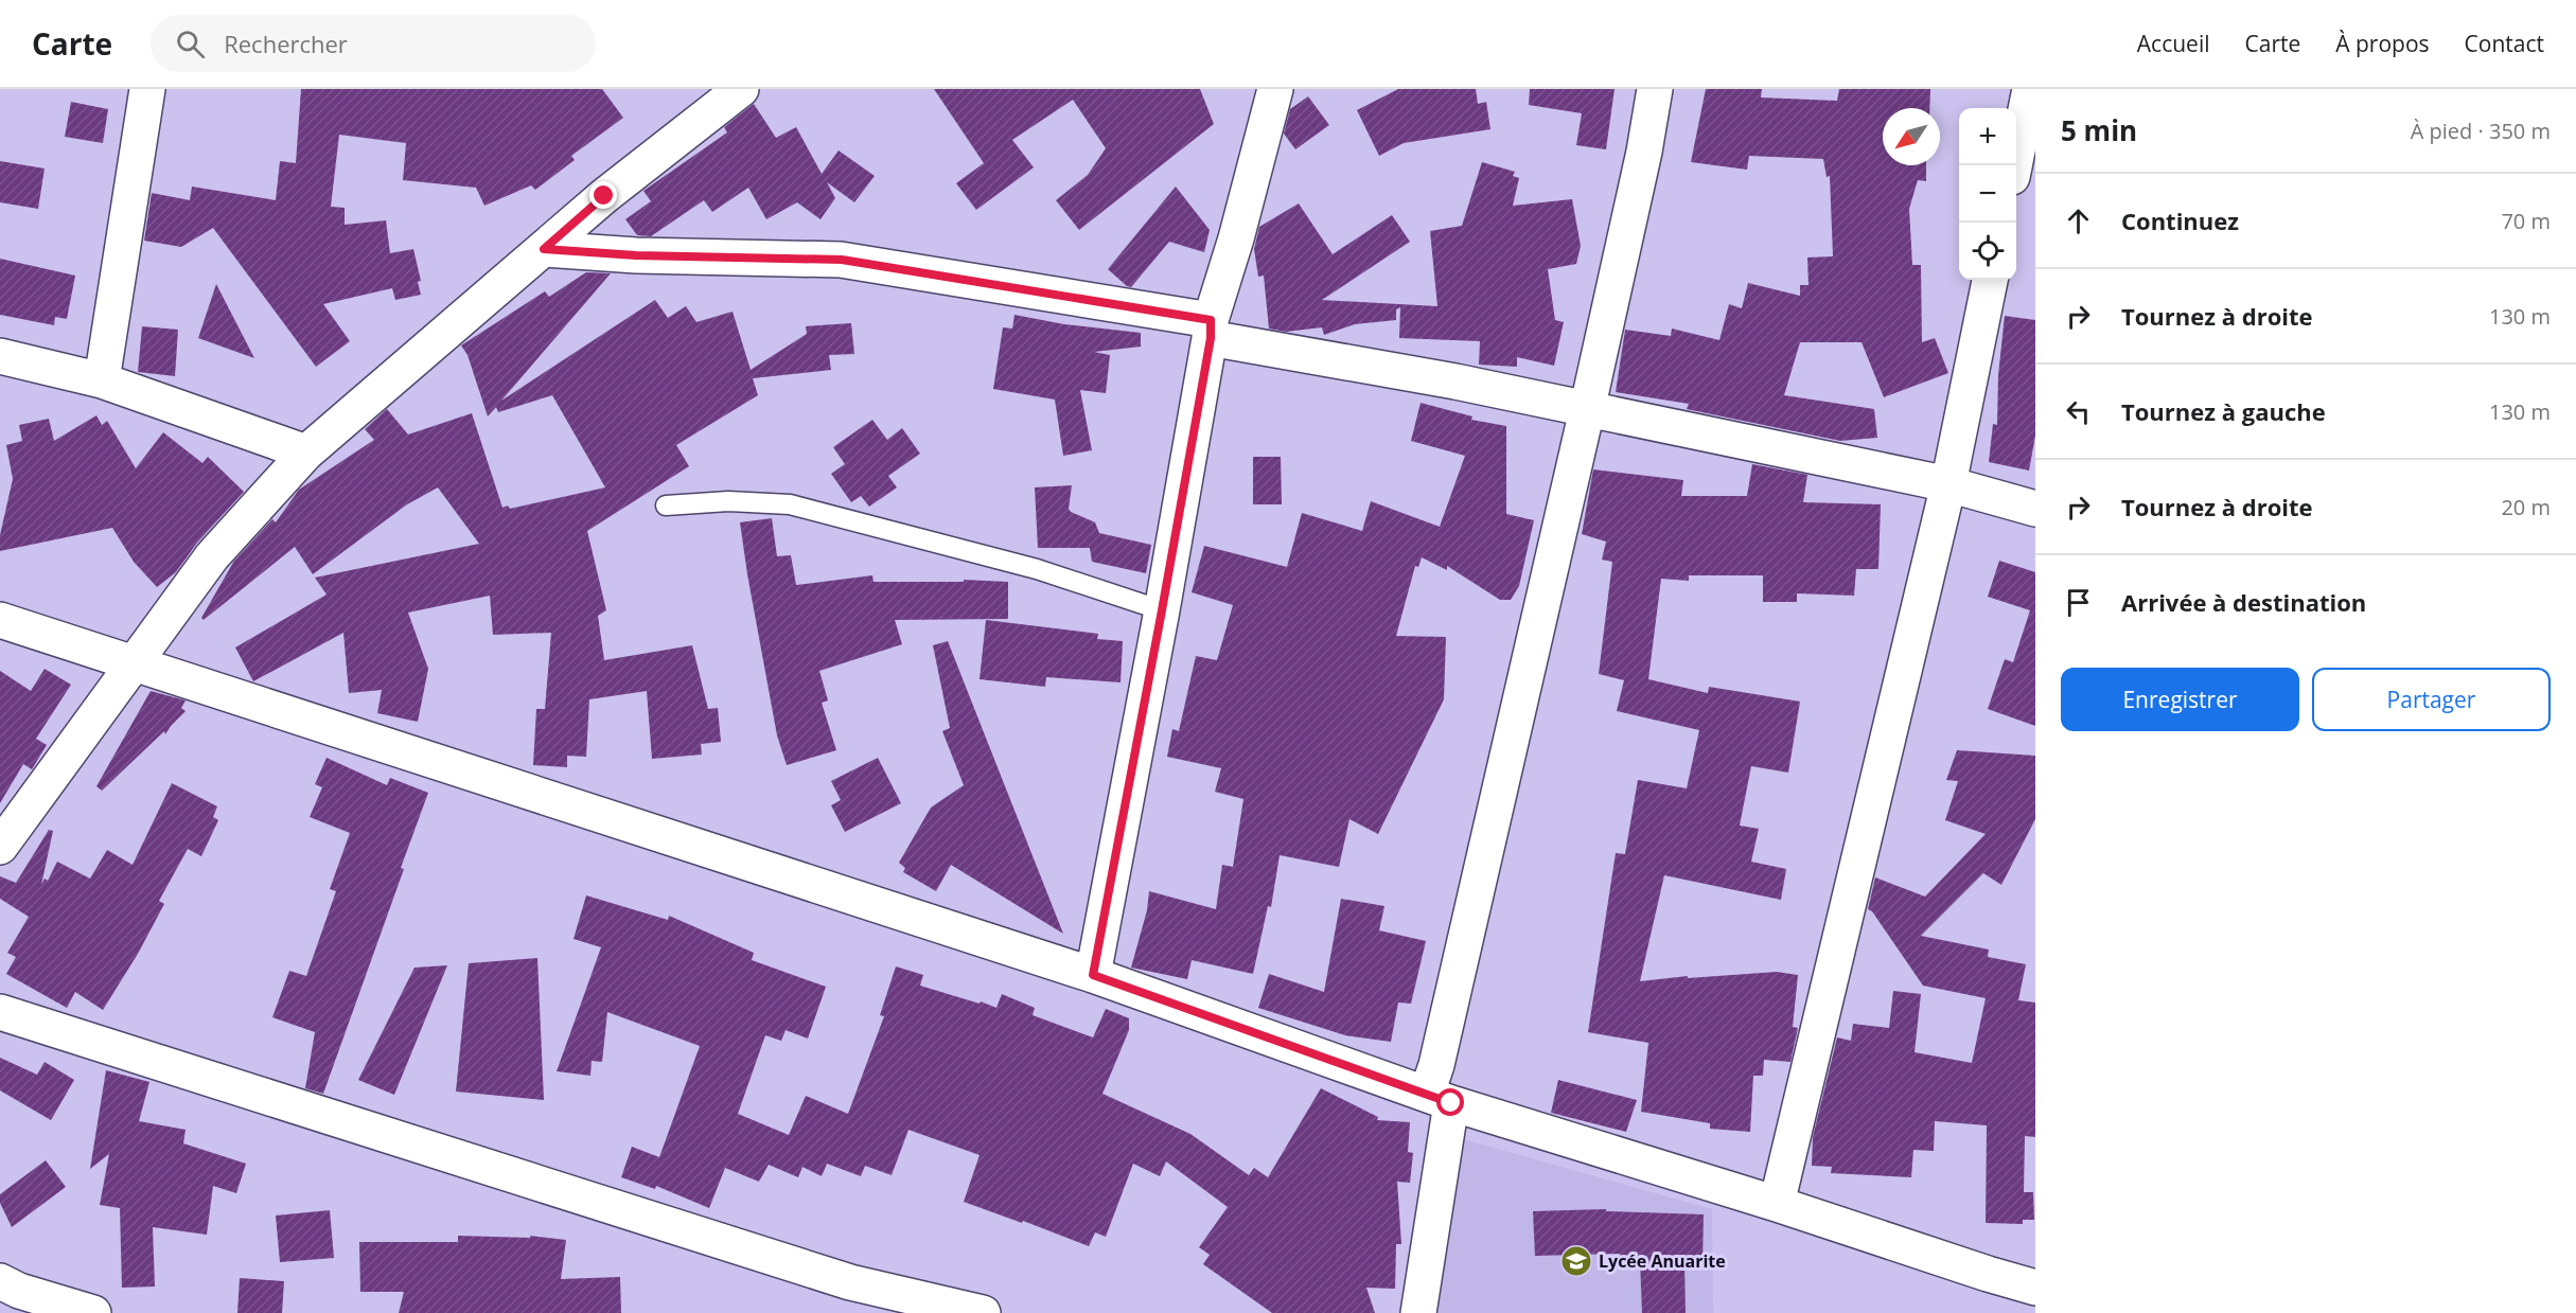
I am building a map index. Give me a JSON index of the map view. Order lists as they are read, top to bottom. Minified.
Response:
{"places":{"school or university":["Lycée Anuarite"]},"north":"bottom left","page":{"header":"Carte","search":"Rechercher","nav":["Accueil","Carte","À propos","Contact"],"heading":["5 min","À pied · 350 m"],"map_buttons":["+","−"],"list":[["Continuez","70 m"],["Tournez à droite","130 m"],["Tournez à gauche","130 m"],["Tournez à droite","20 m"],"Arrivée à destination"],"buttons":["Enregistrer","Partager"]}}
